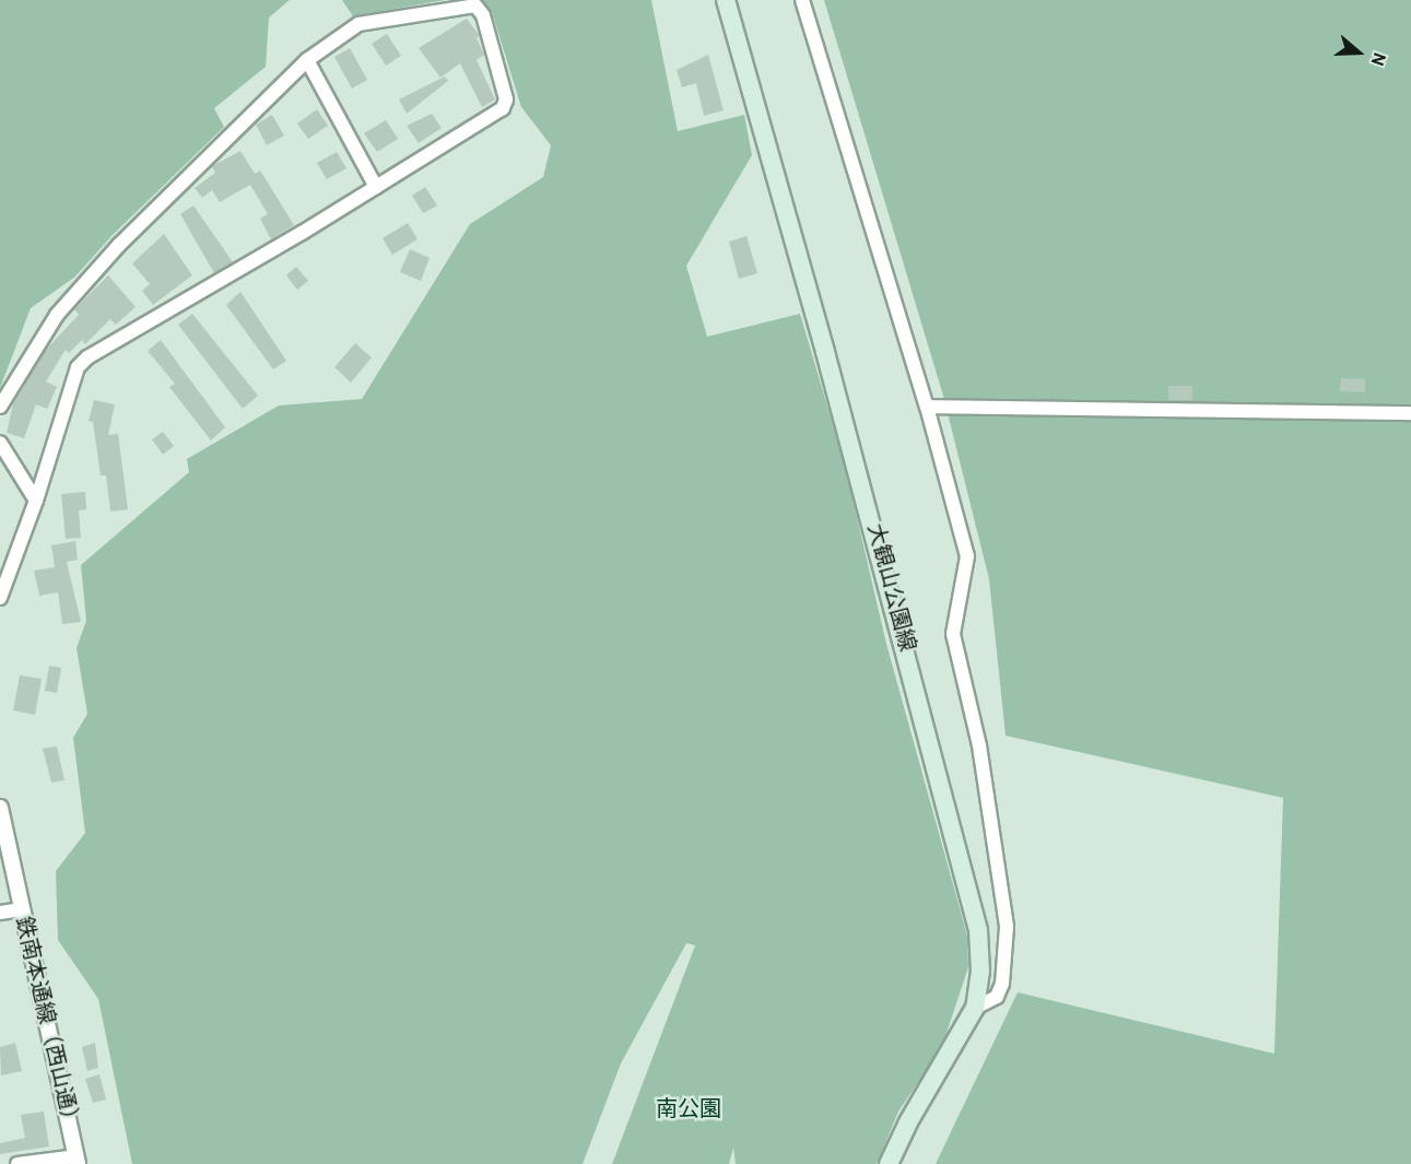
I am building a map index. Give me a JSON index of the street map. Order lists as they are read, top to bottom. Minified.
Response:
{"streets":{"main road":["大観山公園線"],"street":["鉄南本通線（西山通）"]},"parks":["南公園"],"north":"right"}
